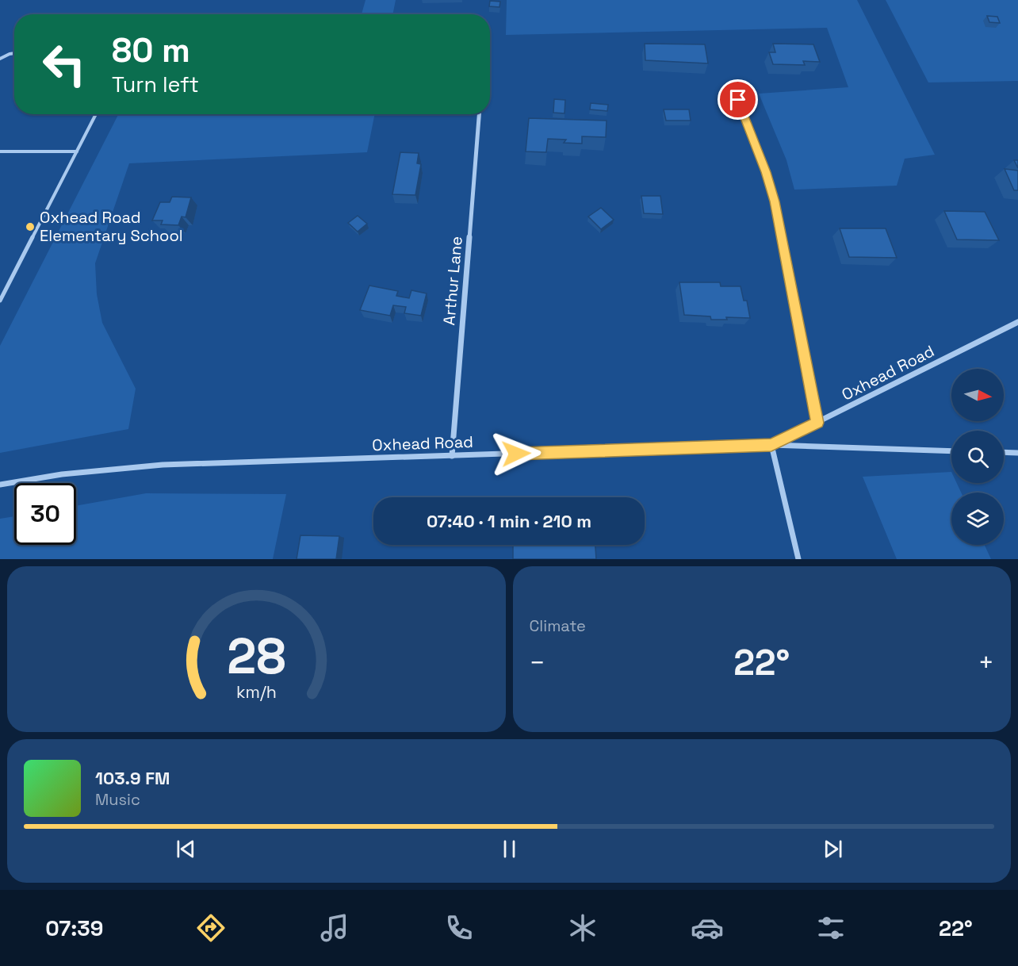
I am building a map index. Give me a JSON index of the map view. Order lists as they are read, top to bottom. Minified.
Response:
{"streets":{"street":["Arthur Lane","Oxhead Road"]},"crossings":[["Arthur Lane","Oxhead Road"]],"places":["Oxhead Road Elementary School"],"north":"right","page":{"turn":["80 m","Turn left"],"limit":"30","trip":"07:40 · 1 min · 210 m","tile":"Climate","heat":["−","22°","+"],"song":["103.9 FM","Music"],"tabs":["07:39","22°"],"gauge":["28","km/h"]}}
